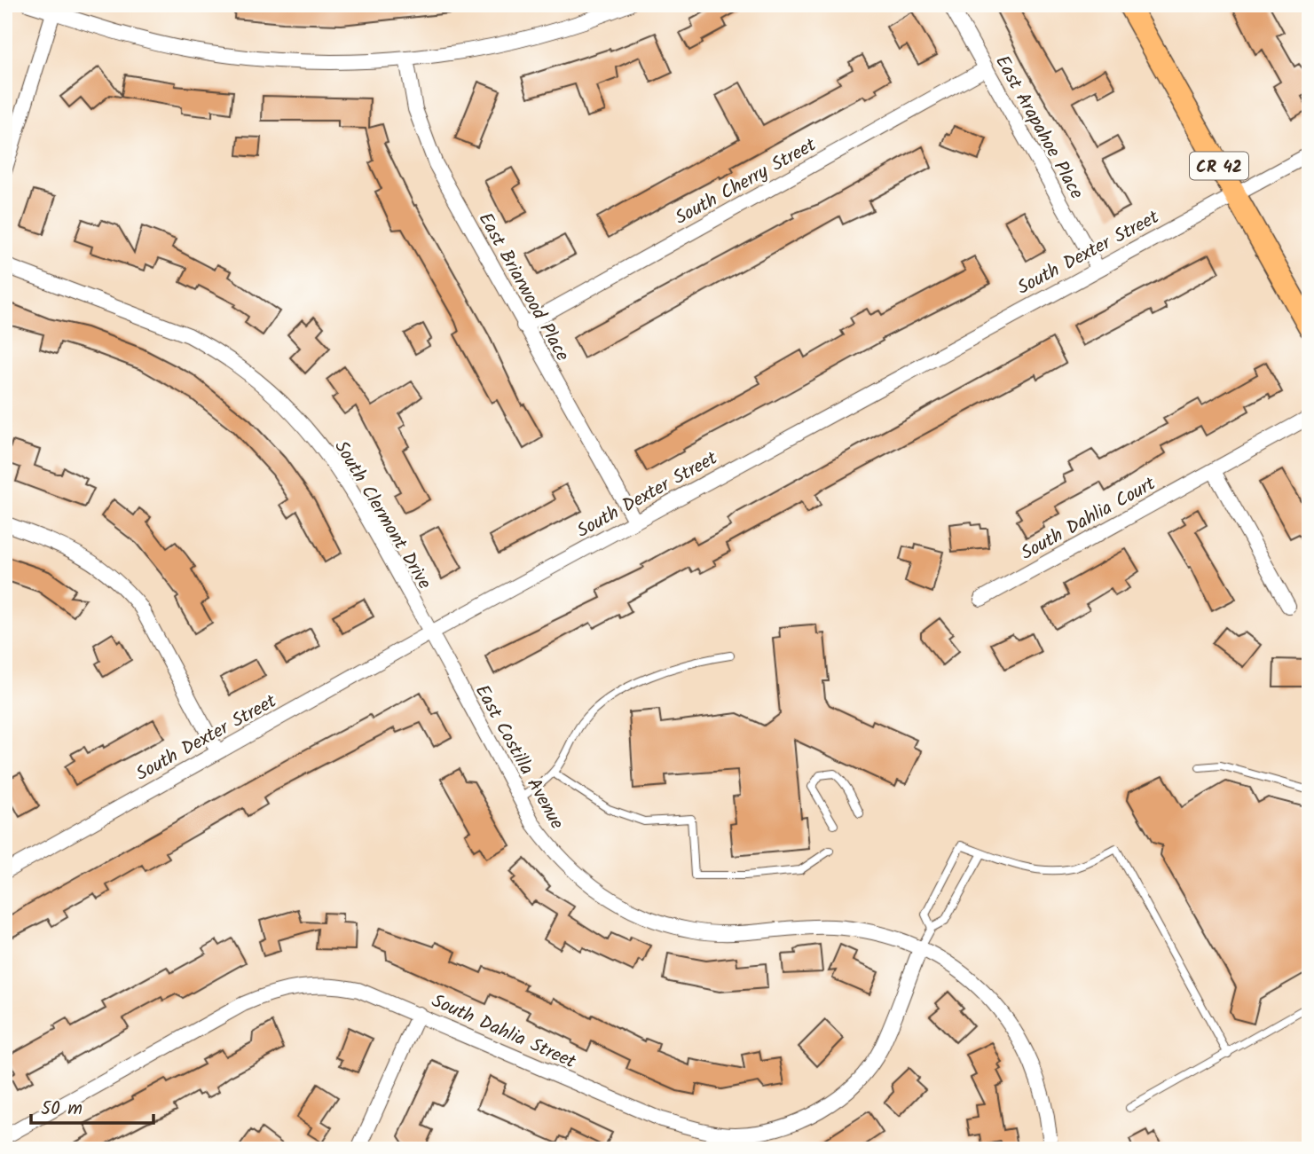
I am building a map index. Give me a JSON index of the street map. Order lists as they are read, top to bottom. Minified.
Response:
{"streets":{"main road":["CR 42"],"street":["East Arapahoe Place","South Cherry Street","South Dexter Street","East Briarwood Place","South Clermont Drive","South Dahlia Court","East Costilla Avenue","South Dahlia Street"]},"crossings":[["East Arapahoe Place","South Cherry Street"],["East Arapahoe Place","South Dexter Street"],["CR 42","South Dexter Street"],["South Cherry Street","East Briarwood Place"],["South Dexter Street","East Briarwood Place"],["South Dexter Street","South Clermont Drive"],["South Dexter Street","East Costilla Avenue"],["South Clermont Drive","East Costilla Avenue"],["East Costilla Avenue","South Dahlia Street"]],"scale_bar":"50 m"}
